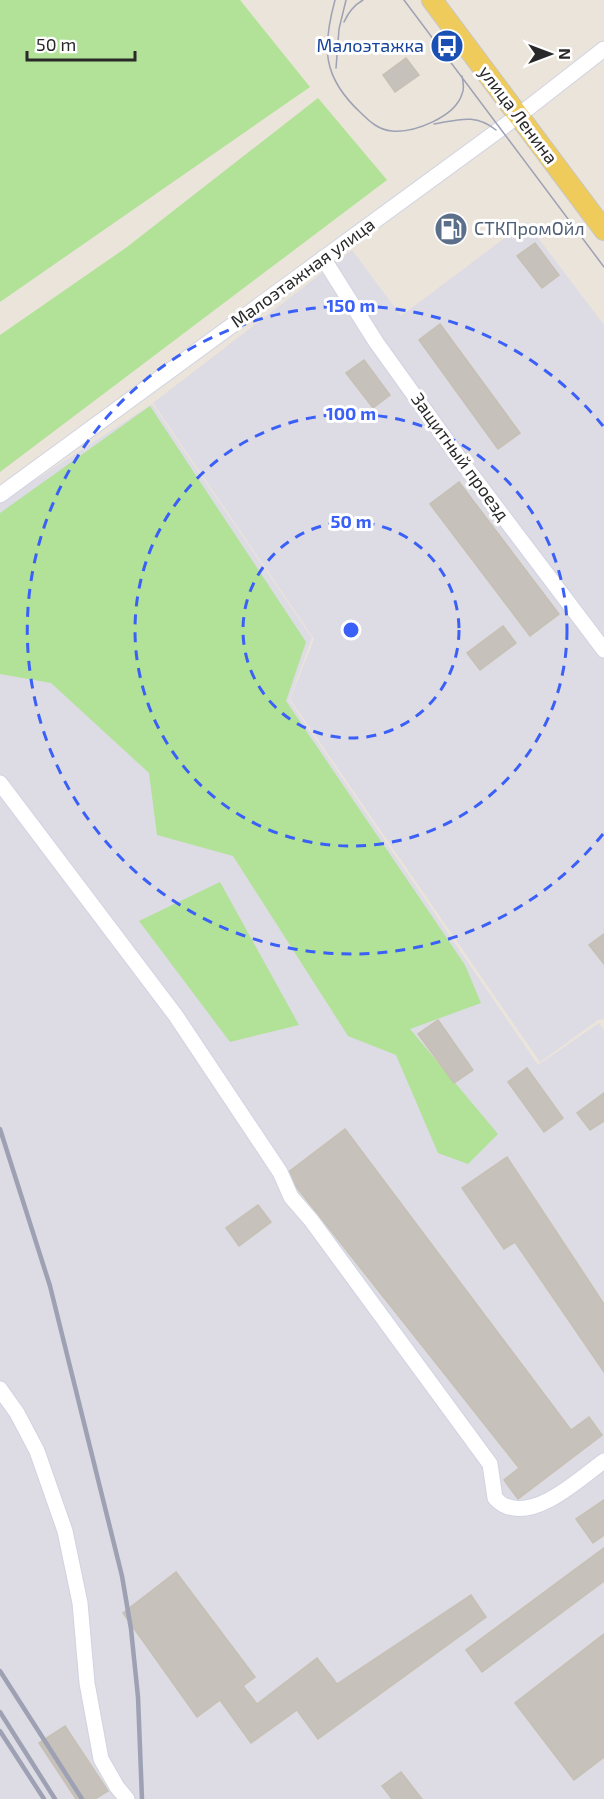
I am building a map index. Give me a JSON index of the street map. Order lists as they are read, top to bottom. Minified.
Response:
{"streets":{"main road":["улица Ленина"],"street":["Малоэтажная улица","Защитный проезд"]},"crossings":[["улица Ленина","Малоэтажная улица"],["Малоэтажная улица","Защитный проезд"]],"places":{"bus stop":["Малоэтажка"],"fuel station":["СТКПромОйл"]},"scale_bar":"50 m","north":"right","rings":["150 m","100 m","50 m"]}
